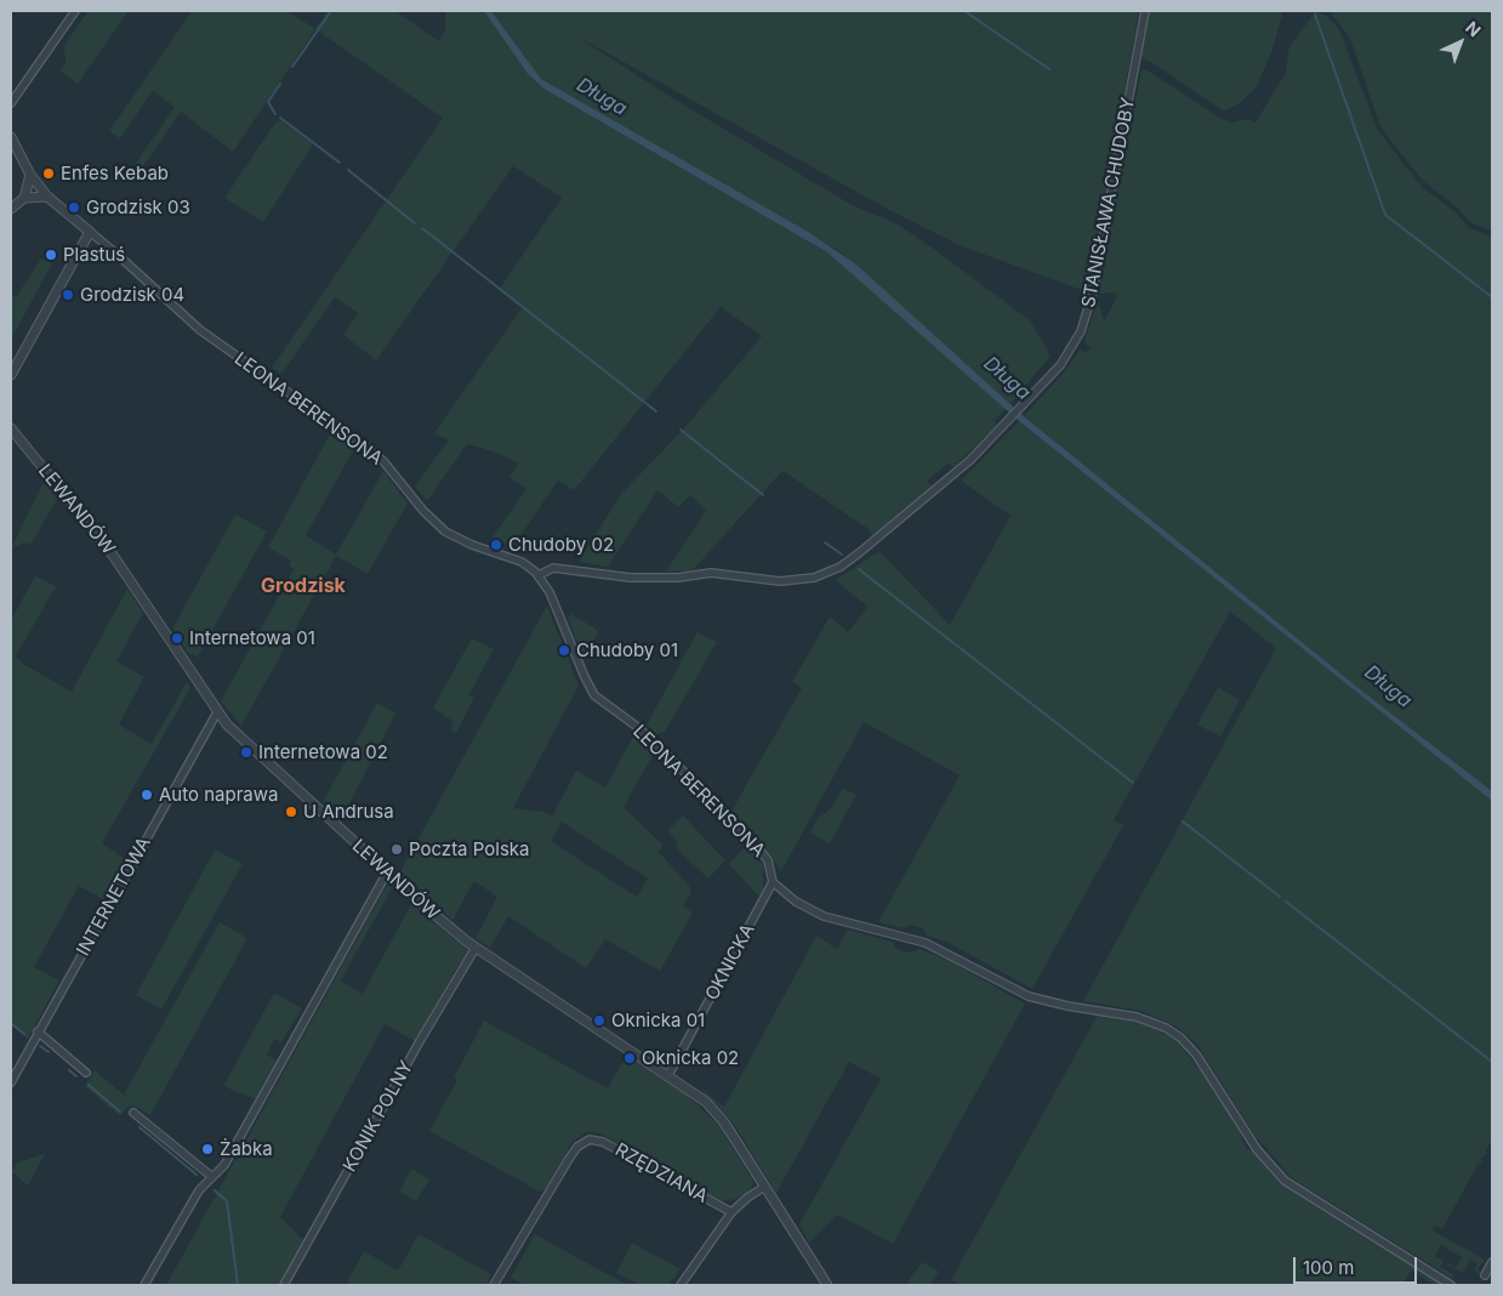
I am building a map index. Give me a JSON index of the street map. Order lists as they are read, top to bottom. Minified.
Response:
{"streets":{"street":["STANISŁAWA CHUDOBY","LEONA BERENSONA","LEWANDÓW","INTERNETOWA","OKNICKA","KONIK POLNY","RZĘDZIANA"]},"crossings":[["STANISŁAWA CHUDOBY","LEONA BERENSONA"],["LEONA BERENSONA","OKNICKA"],["LEWANDÓW","INTERNETOWA"],["LEWANDÓW","OKNICKA"],["LEWANDÓW","KONIK POLNY"]],"districts":["Grodzisk"],"water":["Długa"],"places":["Enfes Kebab","Grodzisk 03","Plastuś","Grodzisk 04","Chudoby 02","Internetowa 01","Chudoby 01","Internetowa 02","Auto naprawa","U Andrusa","Poczta Polska","Oknicka 01","Oknicka 02","Żabka"],"scale_bar":"100 m","north":"top right"}
